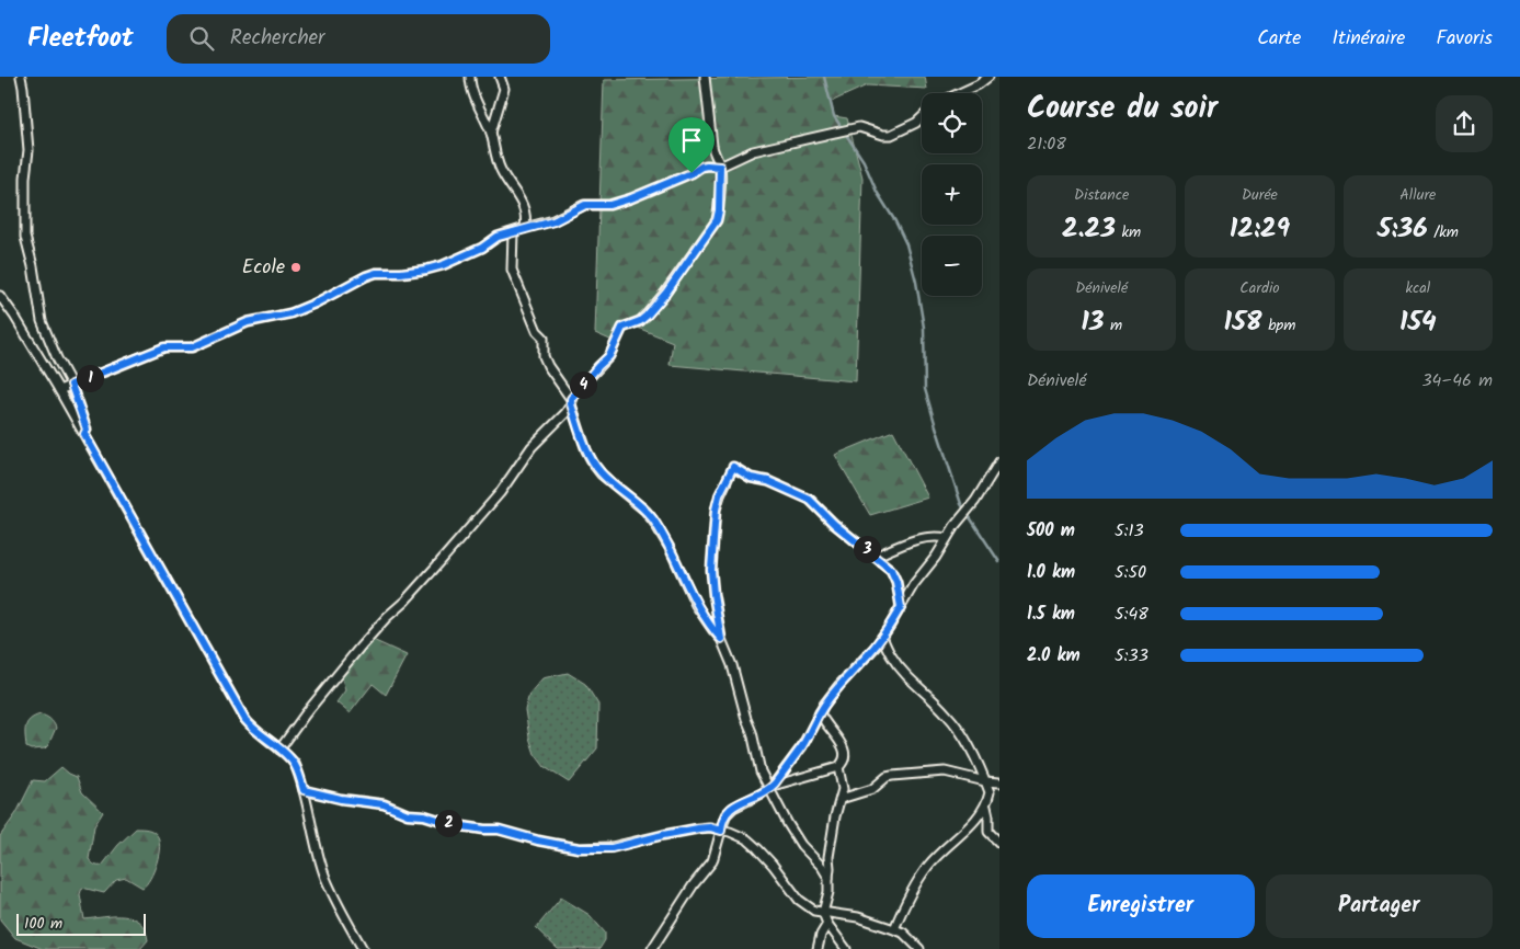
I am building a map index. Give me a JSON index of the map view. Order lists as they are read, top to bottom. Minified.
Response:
{"places":["Ecole"],"scale_bar":"100 m","page":{"header":"Fleetfoot","search":"Rechercher","nav":["Carte","Itinéraire","Favoris"],"heading":["Course du soir","21:08"],"map_buttons":["+","−"],"stats":[["Distance","2.23 km"],["Durée","12:29"],["Allure","5:36 /km"],["Dénivelé","13 m"],["Cardio","158 bpm"],["kcal","154"]],"chart":["Dénivelé","34–46 m"],"pins":["1","4","3","2"],"list":[{"name":"500 m","note":"5:13"},{"name":"1.0 km","note":"5:50"},{"name":"1.5 km","note":"5:48"},{"name":"2.0 km","note":"5:33"}],"buttons":["Enregistrer","Partager"],"scale":"100 m"}}
